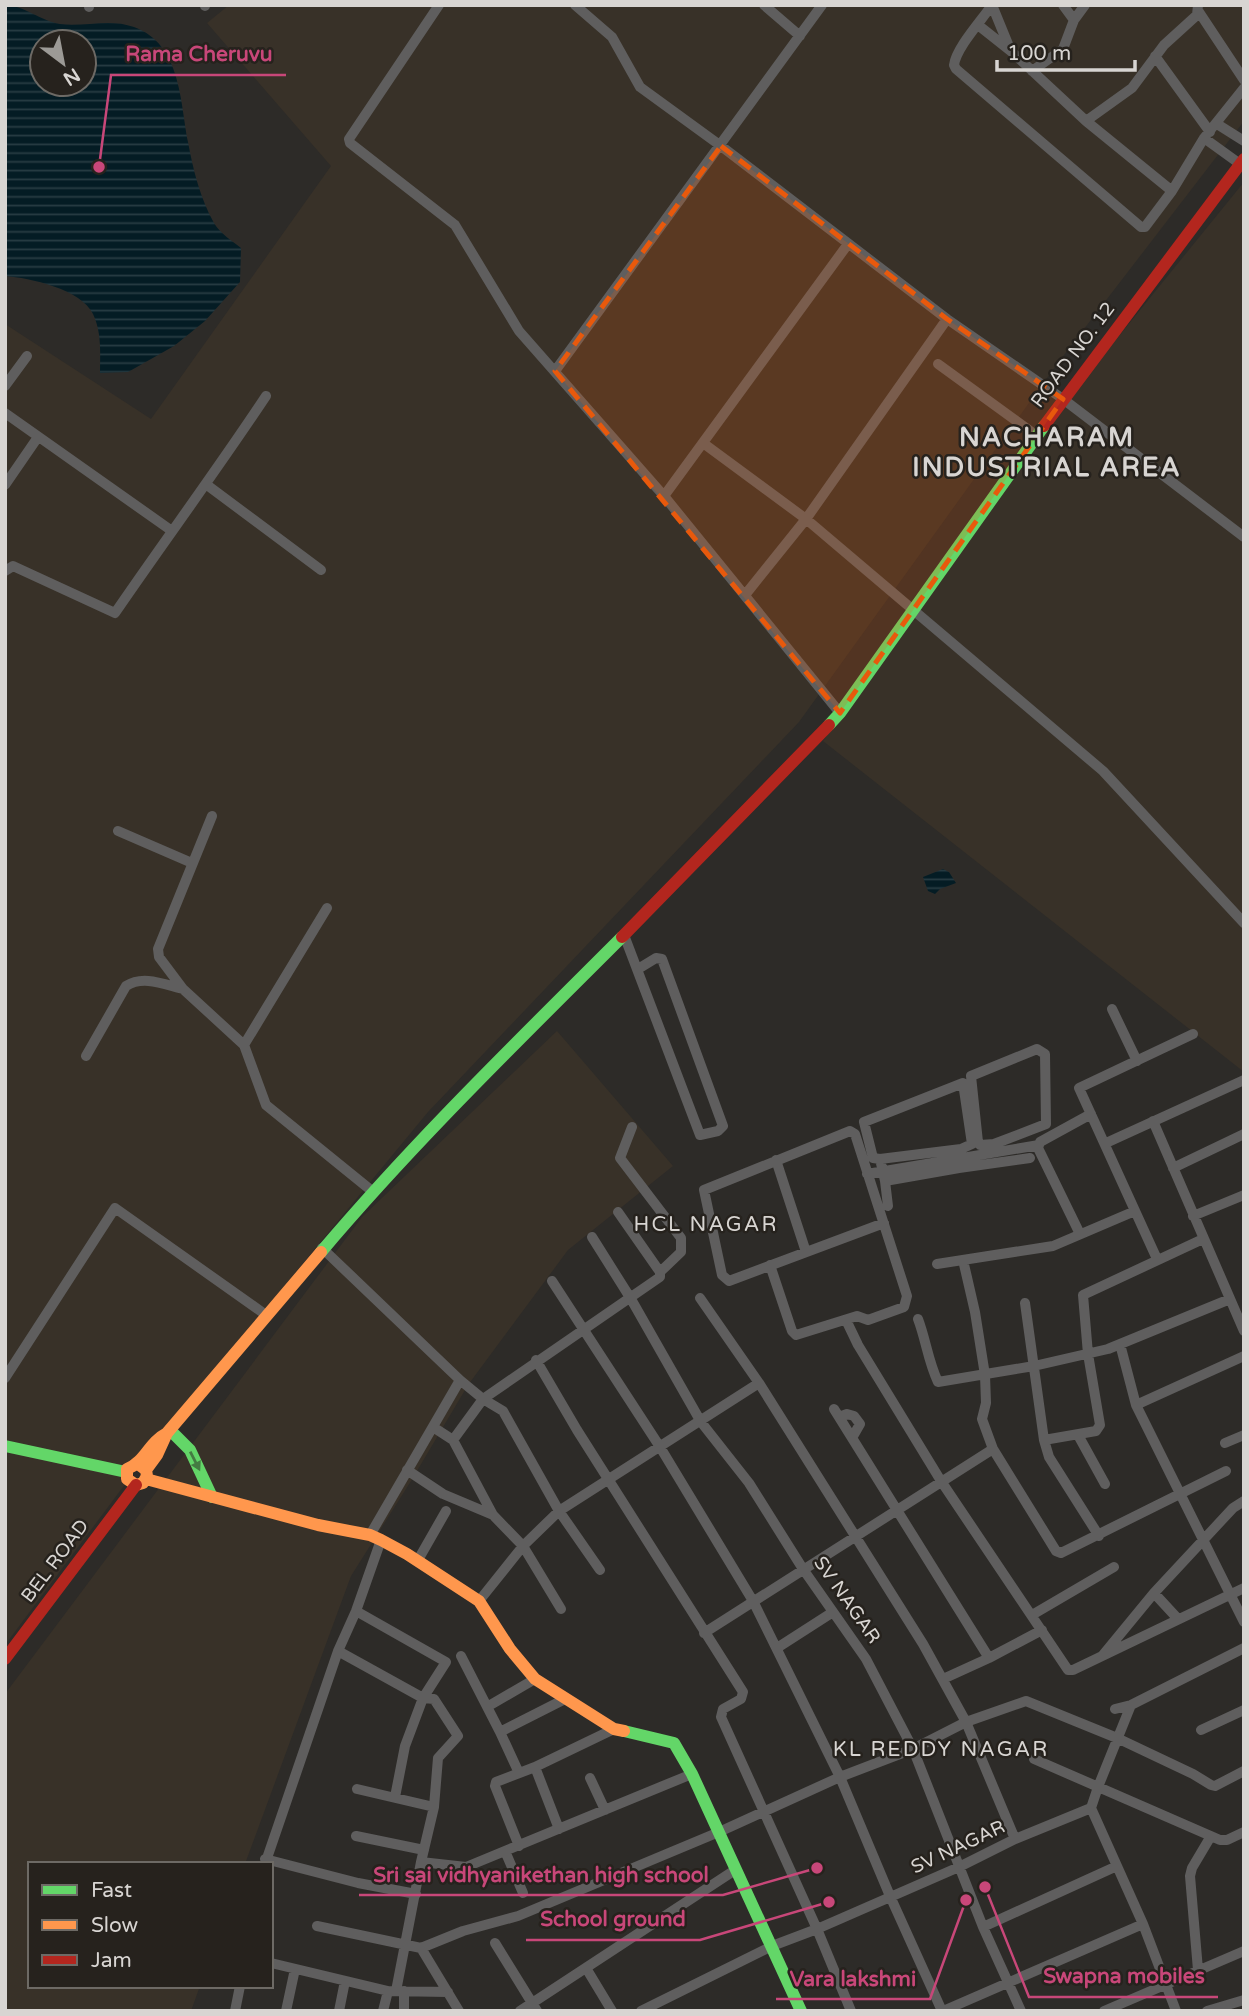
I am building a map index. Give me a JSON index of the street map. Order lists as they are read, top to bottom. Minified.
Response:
{"streets":{"street":["ROAD NO. 12","BEL ROAD","SV NAGAR"]},"crossings":[["ROAD NO. 12","BEL ROAD"]],"districts":["NACHARAM INDUSTRIAL AREA","HCL NAGAR","KL REDDY NAGAR"],"places":["Rama Cheruvu","Sri sai vidhyanikethan high school","Swapna mobiles","Vara lakshmi","School ground"],"legend":["Fast","Slow","Jam"],"scale_bar":"100 m","north":"bottom right"}
